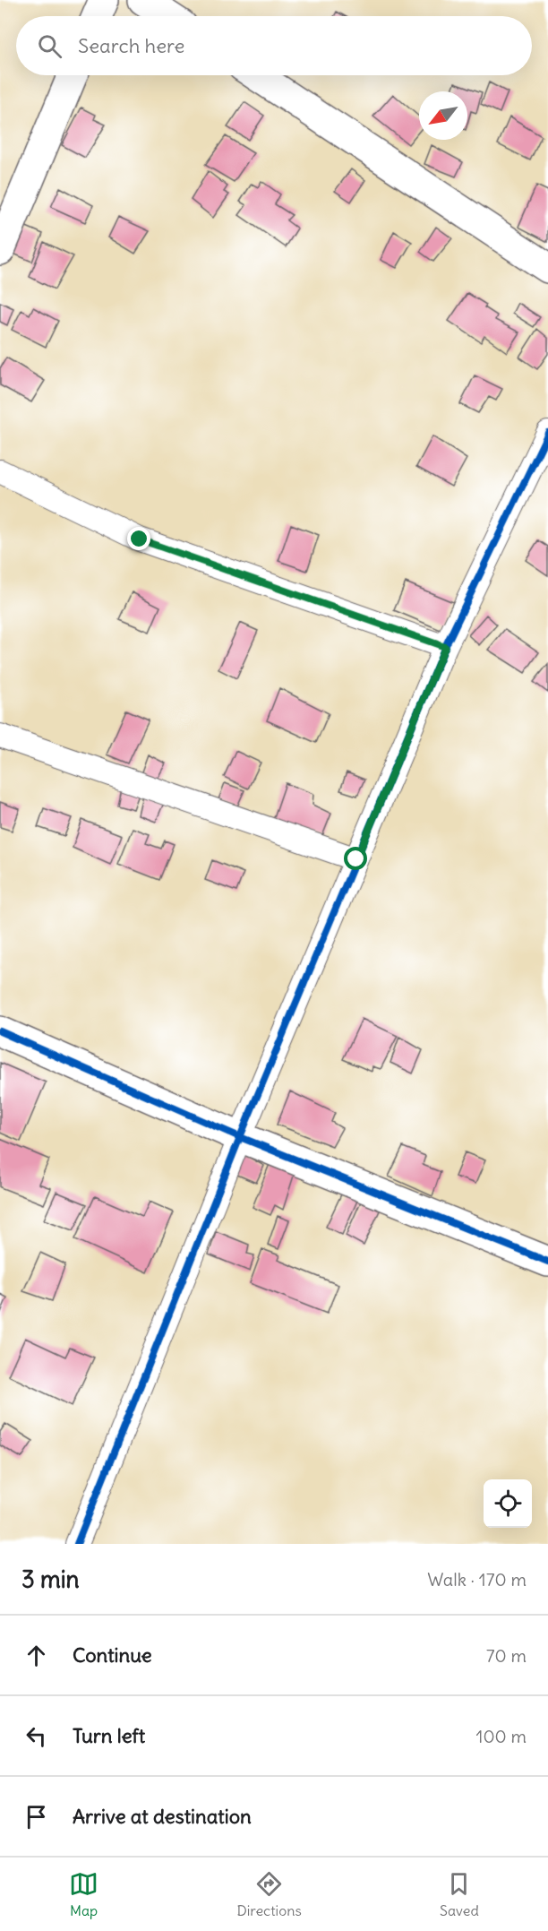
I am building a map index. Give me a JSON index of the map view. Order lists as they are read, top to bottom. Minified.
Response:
{"north":"bottom left","page":{"search":"Search here","heading":["3 min","Walk · 170 m"],"list":[["Continue","70 m"],["Turn left","100 m"],"Arrive at destination"],"nav":["Map","Directions","Saved"]}}
